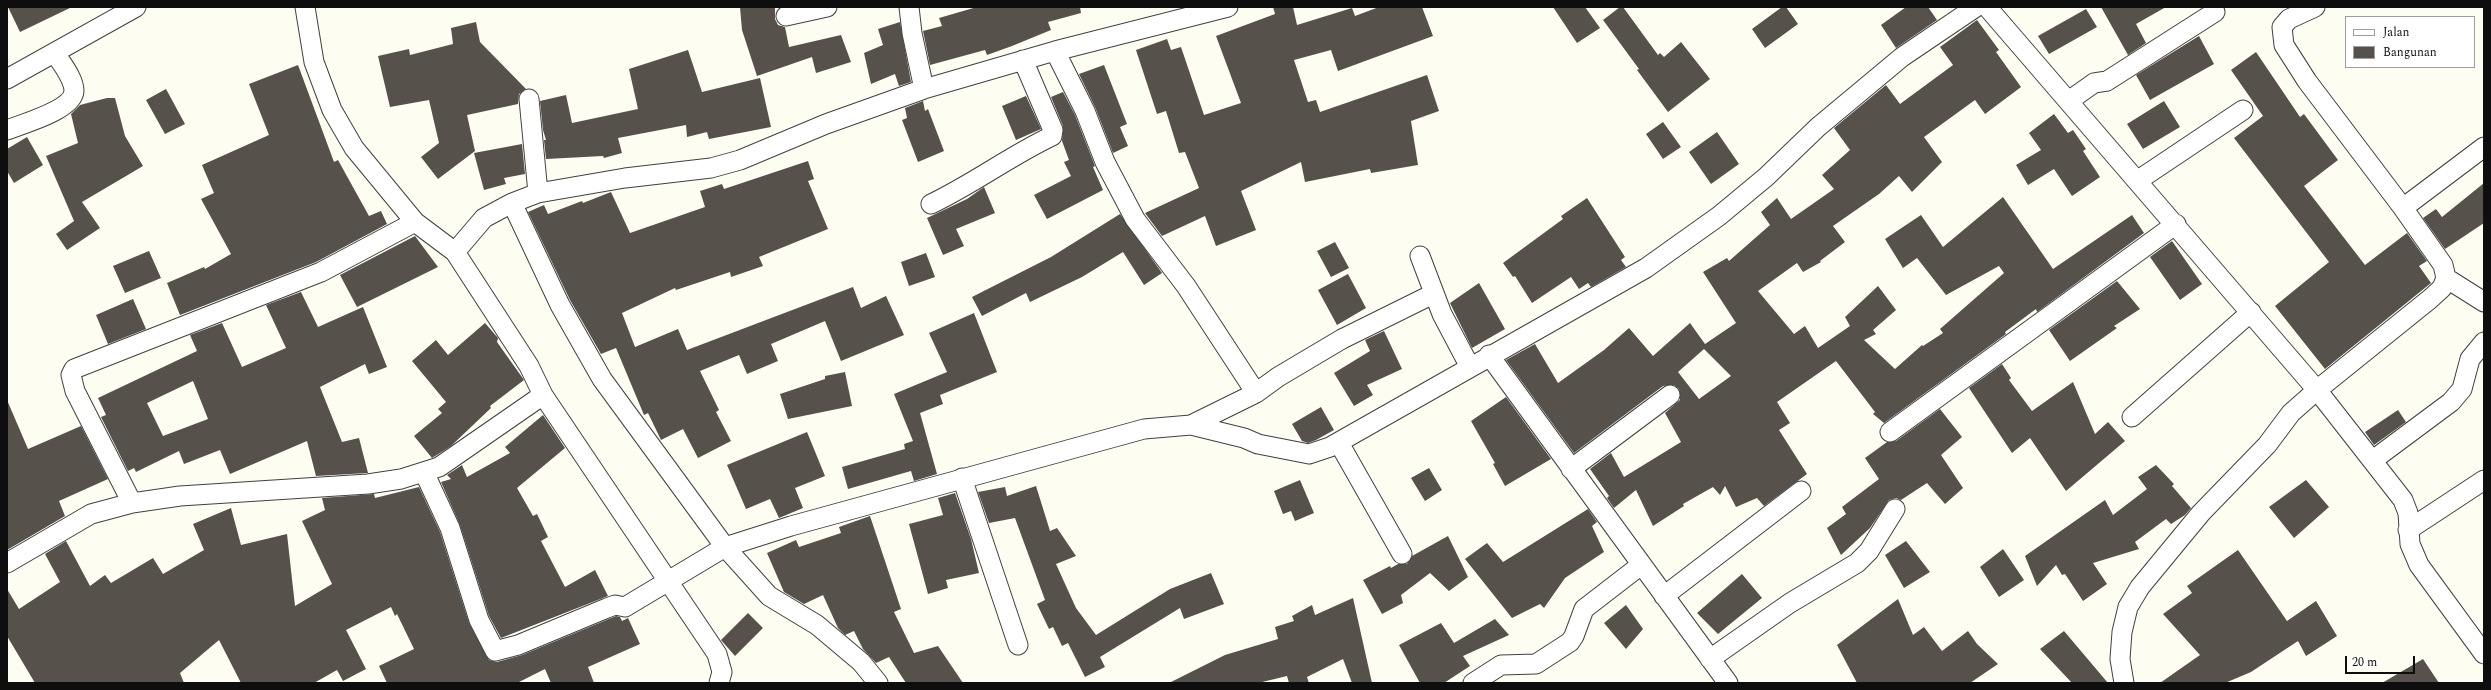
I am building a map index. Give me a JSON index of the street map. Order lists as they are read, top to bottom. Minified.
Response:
{"legend":["Jalan","Bangunan"],"scale_bar":"20 m"}
